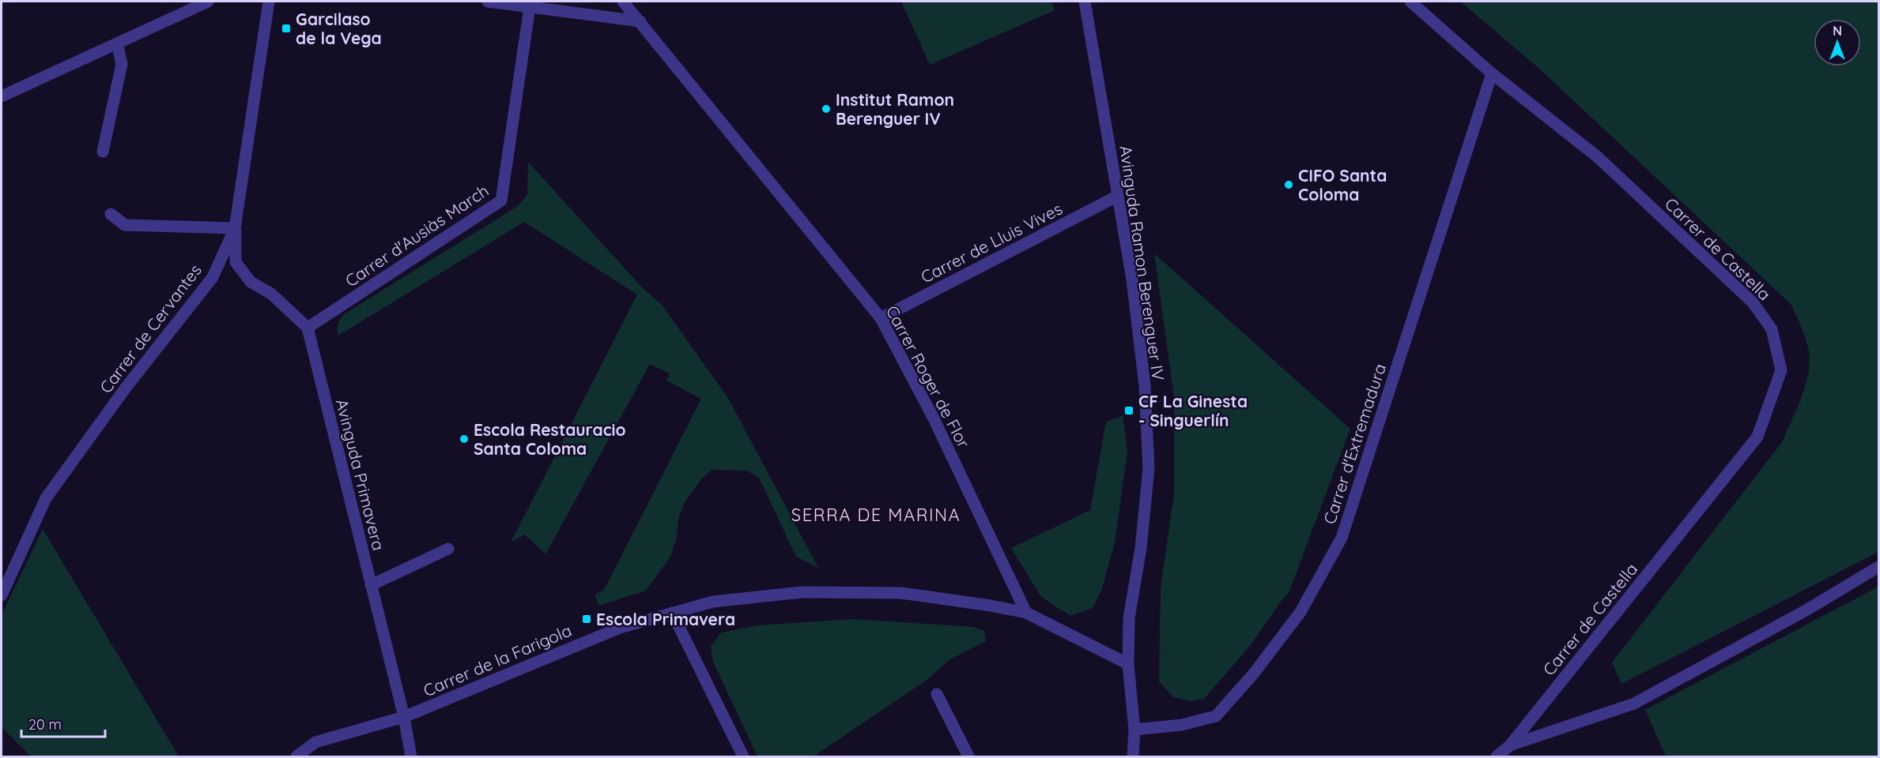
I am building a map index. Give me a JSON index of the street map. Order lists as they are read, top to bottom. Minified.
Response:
{"streets":{"street":["Carrer d'Ausiàs March","Carrer de Lluis Vives","Carrer de Castella","Avinguda Ramon Berenguer IV","Carrer de Cervantes","Carrer Roger de Flor","Carrer d'Extremadura","Avinguda Primavera","Carrer de la Farigola"]},"crossings":[["Carrer d'Ausiàs March","Avinguda Primavera"],["Carrer de Lluis Vives","Avinguda Ramon Berenguer IV"],["Carrer de Lluis Vives","Carrer Roger de Flor"],["Carrer de Castella","Carrer d'Extremadura"],["Avinguda Ramon Berenguer IV","Carrer d'Extremadura"],["Carrer Roger de Flor","Carrer de la Farigola"],["Avinguda Primavera","Carrer de la Farigola"]],"districts":["SERRA DE MARINA"],"places":{"transit":["Garcilaso de la Vega","CF La Ginesta - Singuerlín","Escola Primavera"],"other":["Institut Ramon Berenguer IV","CIFO Santa Coloma","Escola Restauracio Santa Coloma"]},"scale_bar":"20 m","north":"top"}
